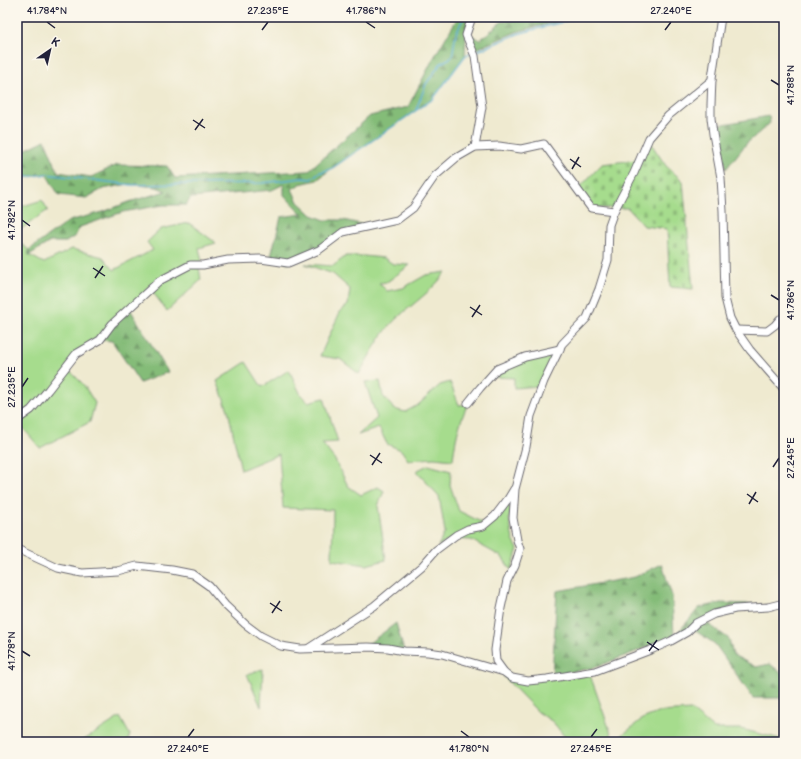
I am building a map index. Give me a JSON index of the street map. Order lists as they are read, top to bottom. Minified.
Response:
{"north":"top right","coordinates":["41.784°N","27.235°E","41.786°N","27.240°E","41.788°N","41.782°N","27.245°E","41.778°N","41.780°N"]}
